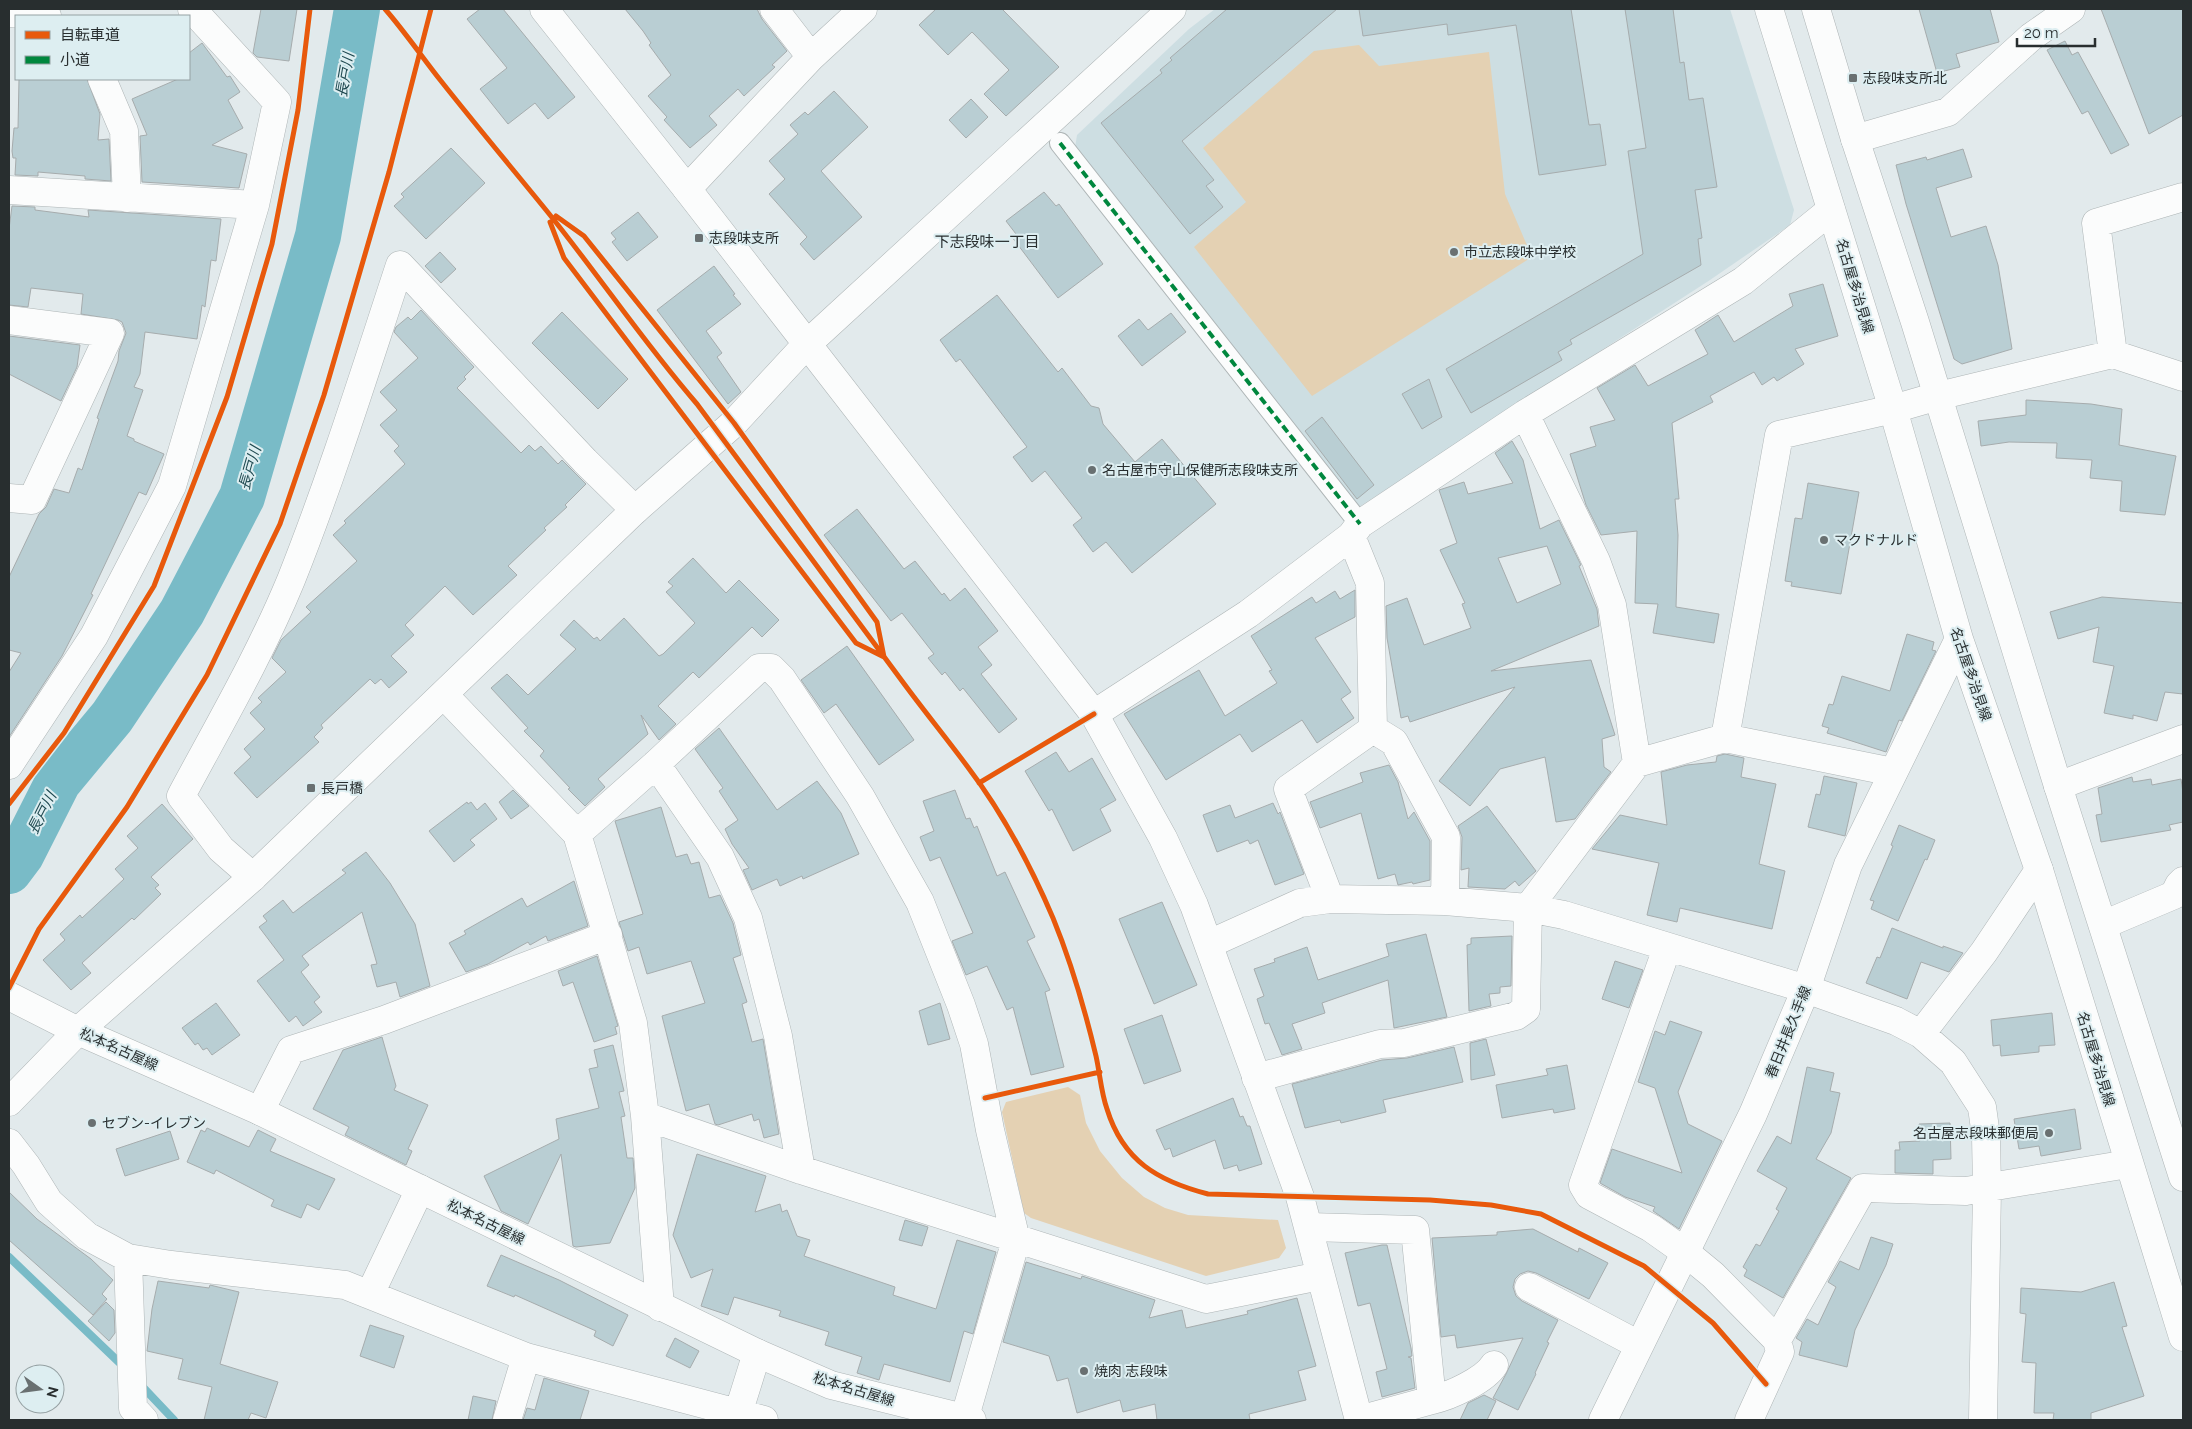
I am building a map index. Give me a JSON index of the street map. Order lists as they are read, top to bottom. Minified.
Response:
{"streets":{"street":["名古屋多治見線","春日井長久手線","松本名古屋線"]},"crossings":[["名古屋多治見線","春日井長久手線"]],"districts":["下志段味一丁目"],"water":["長戸川"],"places":{"transit":["志段味支所北","志段味支所","長戸橋"],"other":["市立志段味中学校","名古屋市守山保健所志段味支所","マクドナルド","セブン-イレブン","名古屋志段味郵便局","焼肉 志段味"]},"legend":["自転車道","小道"],"scale_bar":"20 m","north":"right"}
